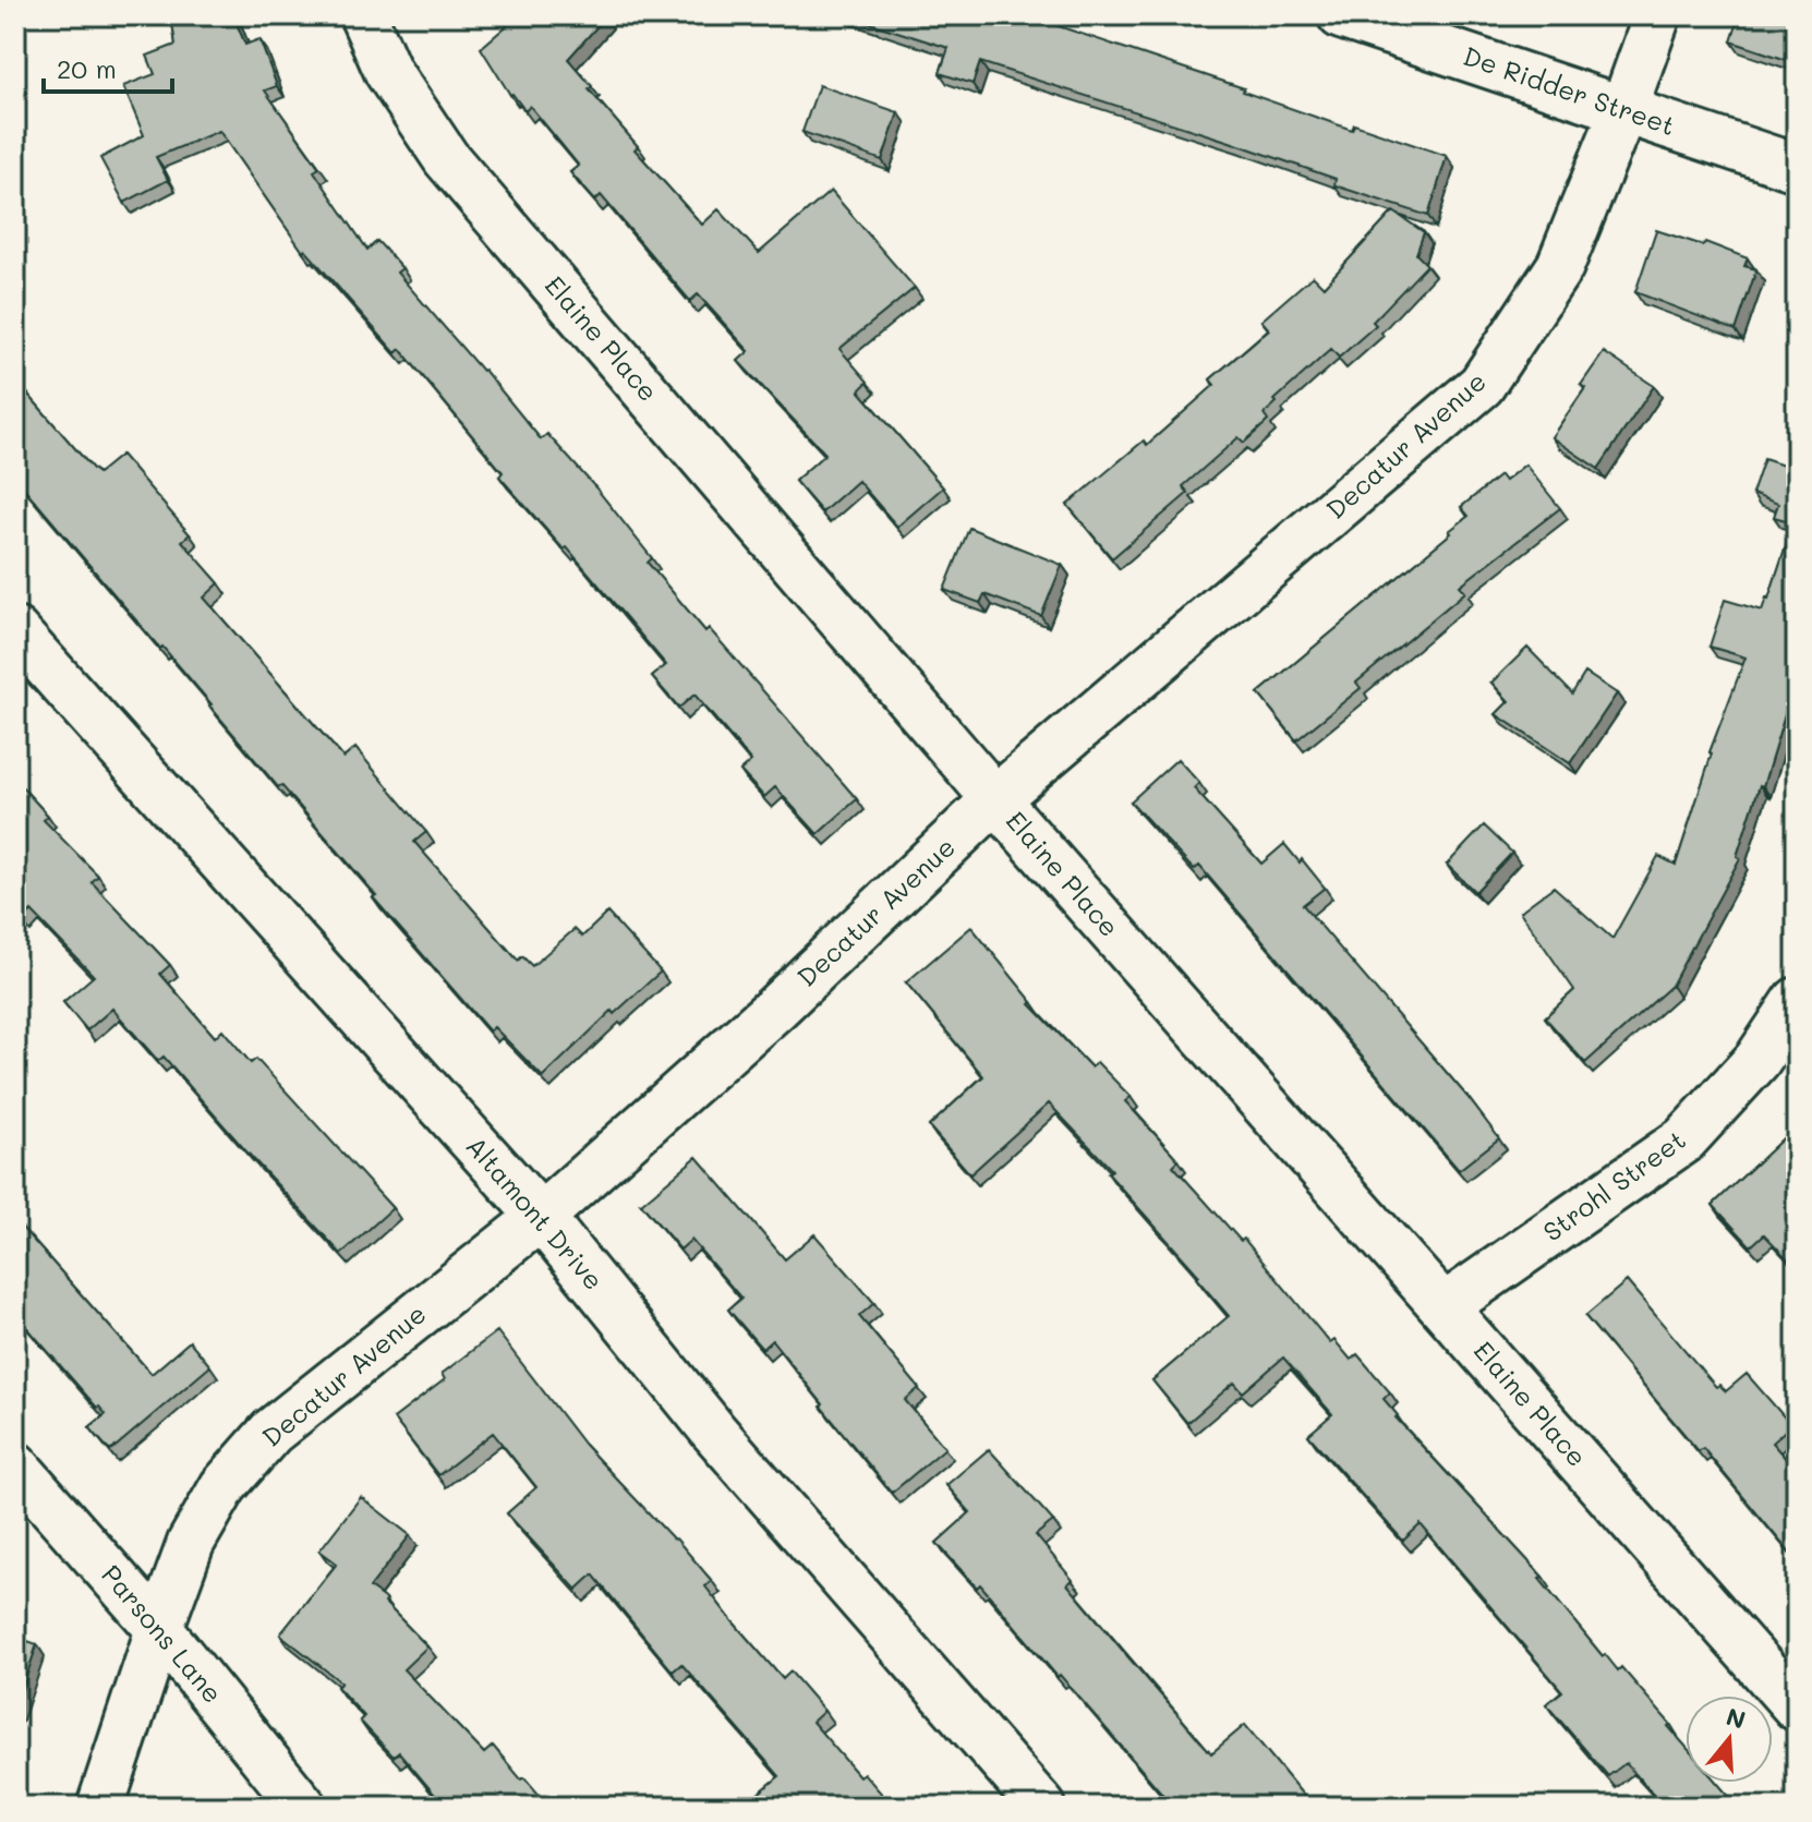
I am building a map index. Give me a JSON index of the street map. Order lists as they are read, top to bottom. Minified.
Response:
{"streets":{"street":["De Ridder Street","Elaine Place","Decatur Avenue","Strohl Street","Altamont Drive","Parsons Lane"]},"crossings":[["De Ridder Street","Decatur Avenue"],["Elaine Place","Decatur Avenue"],["Elaine Place","Strohl Street"],["Decatur Avenue","Altamont Drive"],["Decatur Avenue","Parsons Lane"]],"scale_bar":"20 m","north":"top"}
